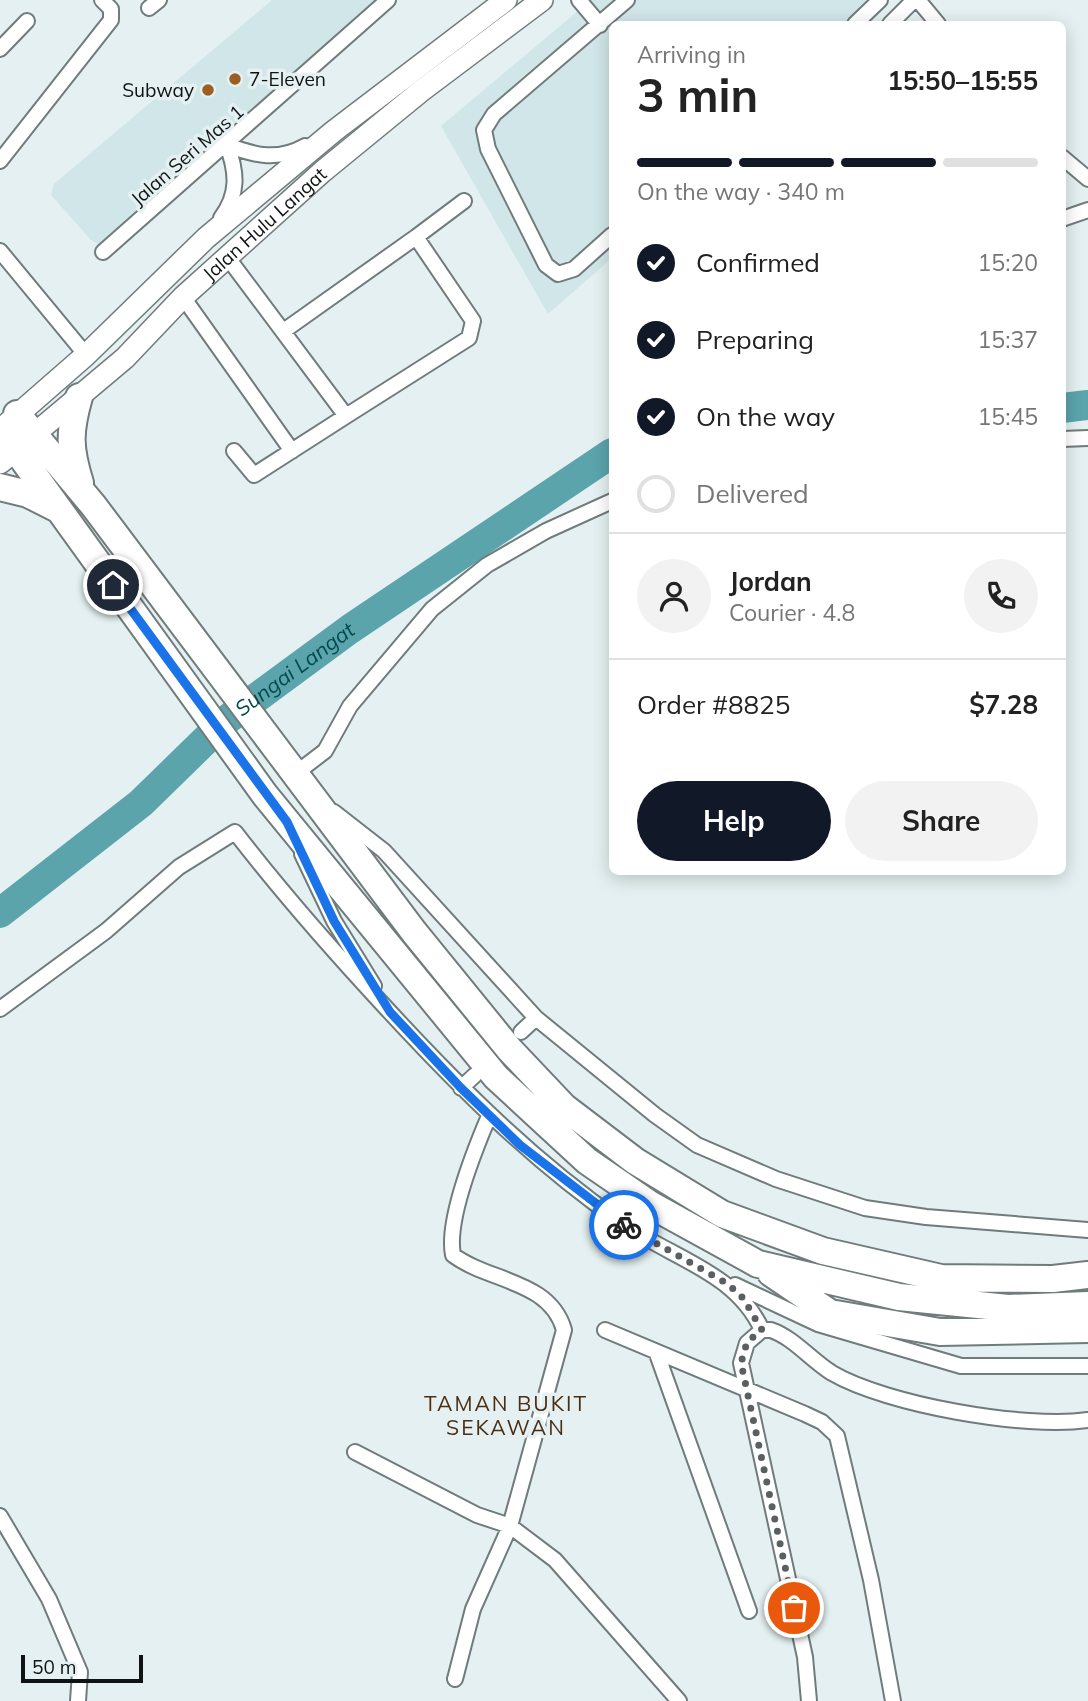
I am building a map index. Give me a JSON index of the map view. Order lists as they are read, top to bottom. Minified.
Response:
{"streets":{"main road":["Jalan Hulu Langat"],"street":["Jalan Seri Mas 1"]},"districts":["TAMAN BUKIT SEKAWAN"],"water":["Sungai Langat"],"places":["7-Eleven","Subway"],"scale_bar":"50 m","page":{"heading":["3 min","Arriving in","15:50–15:55"],"panel":["Jordan","Courier · 4.8","Order #8825","$7.28"],"bar":"On the way · 340 m","list":[["Confirmed","15:20"],["Preparing","15:37"],["On the way","15:45"],"Delivered"],"buttons":["Help","Share"],"scale":"50 m"}}
